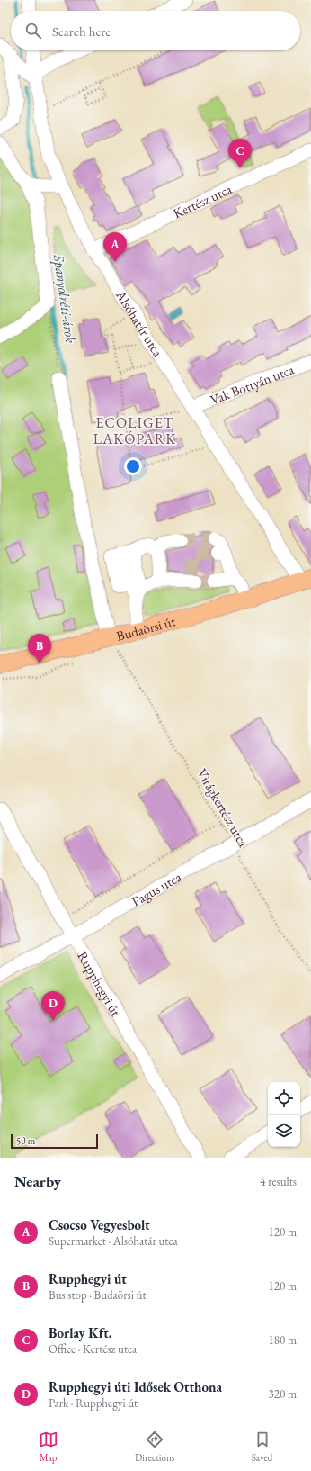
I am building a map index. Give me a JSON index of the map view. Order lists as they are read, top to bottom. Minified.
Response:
{"streets":{"main road":["Budaörsi út"],"street":["Kertész utca","Alsóhatár utca","Vak Bottyán utca","Pagus utca","Rupphegyi út"],"path":["Virágkertész utca"]},"crossings":[["Kertész utca","Alsóhatár utca"],["Alsóhatár utca","Vak Bottyán utca"],["Alsóhatár utca","Budaörsi út"],["Budaörsi út","Virágkertész utca"],["Virágkertész utca","Pagus utca"],["Pagus utca","Rupphegyi út"]],"districts":["ECOLIGET LAKÓPARK"],"water":["Spanyolréti-árok"],"scale_bar":"50 m","page":{"search":"Search here","pins":["C","A","B","D"],"scale":"50 m","heading":["Nearby","4 results"],"list":[{"mark":"A","name":"Csocso Vegyesbolt","note":"Supermarket · Alsóhatár utca","value":"120 m"},{"mark":"B","name":"Rupphegyi út","note":"Bus stop · Budaörsi út","value":"120 m"},{"mark":"C","name":"Borlay Kft.","note":"Office · Kertész utca","value":"180 m"},{"mark":"D","name":"Rupphegyi úti Idősek Otthona","note":"Park · Rupphegyi út","value":"320 m"}],"nav":["Map","Directions","Saved"]}}
